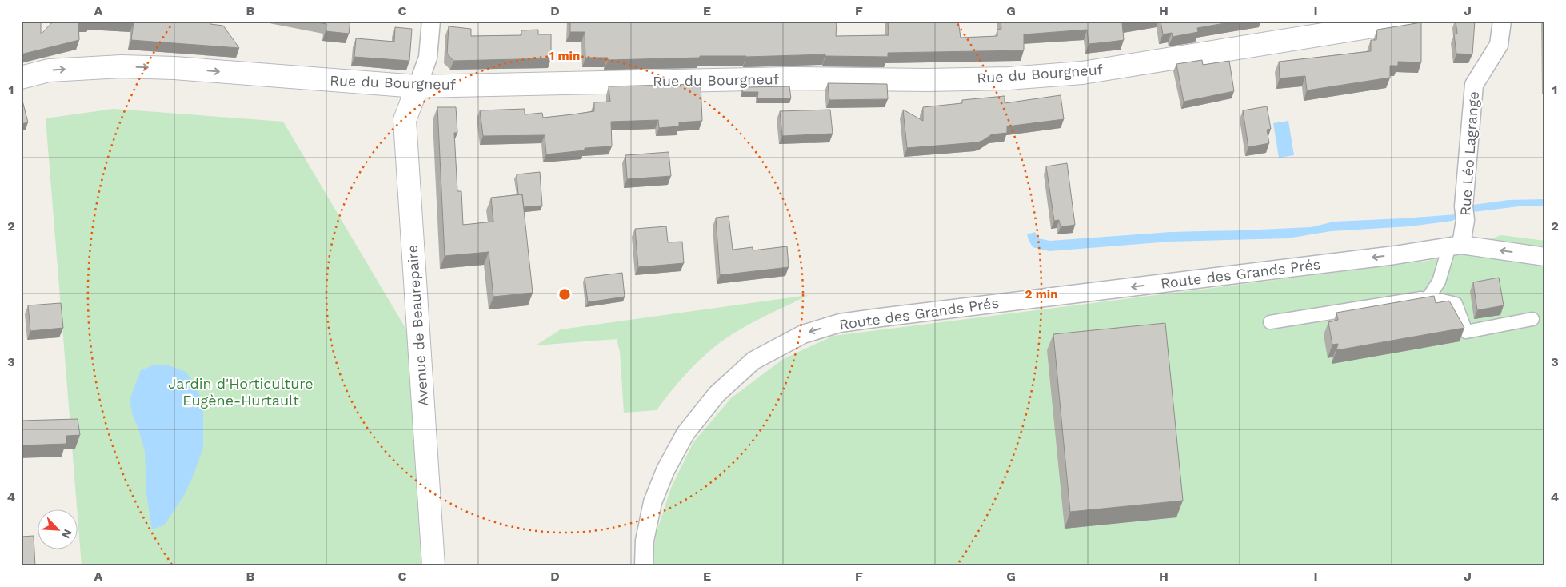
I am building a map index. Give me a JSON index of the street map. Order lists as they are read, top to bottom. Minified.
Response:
{"streets":{"main road":["Rue du Bourgneuf","Avenue de Beaurepaire"],"street":["Rue Léo Lagrange","Route des Grands Prés"]},"crossings":[["Rue du Bourgneuf","Avenue de Beaurepaire"],["Rue Léo Lagrange","Route des Grands Prés"]],"one_way":["Route des Grands Prés"],"parks":["Jardin d'Horticulture Eugène-Hurtault"],"north":"bottom right","grid":{"columns":["A","B","C","D","E","F","G","H","I","J"],"rows":["1","2","3","4"]},"rings":["1 min","2 min"]}
